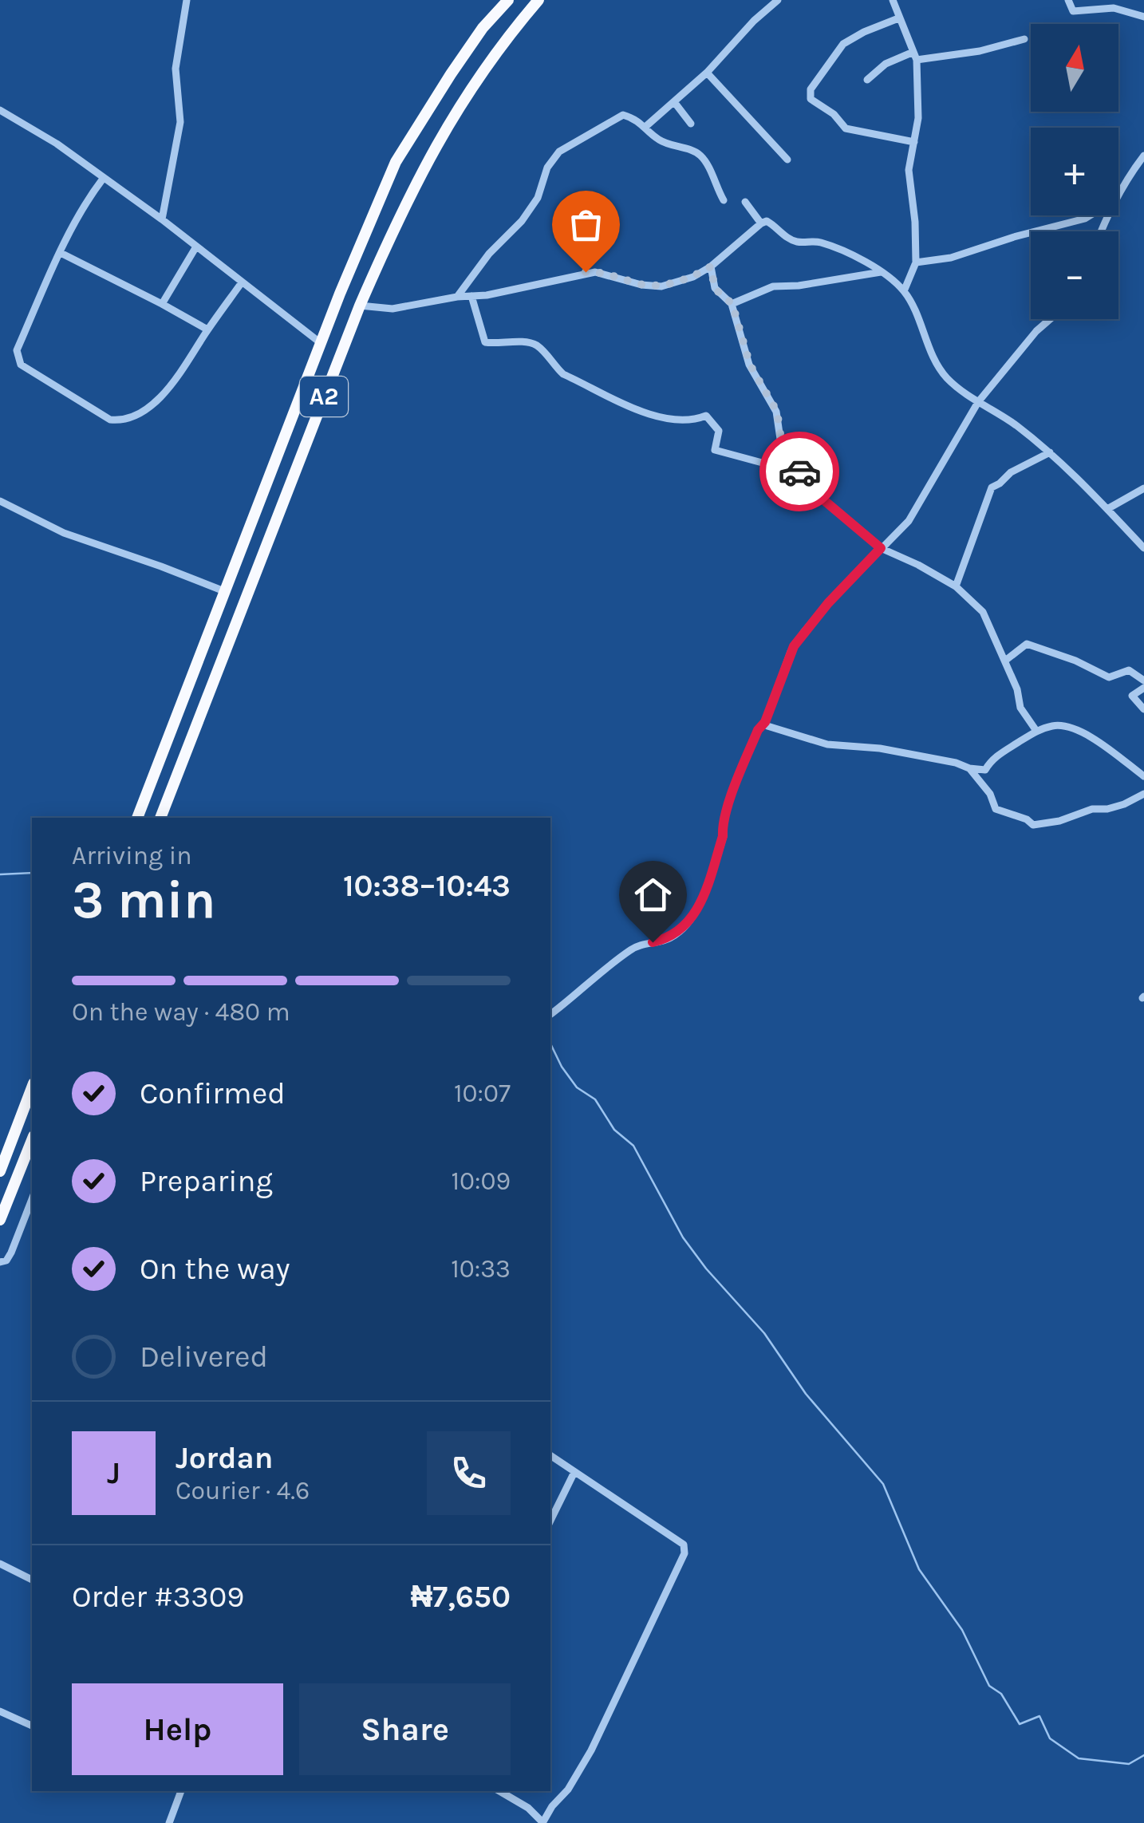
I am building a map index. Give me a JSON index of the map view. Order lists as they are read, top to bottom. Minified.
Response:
{"streets":{"highway":["A2"]},"north":"top","page":{"map_buttons":["+","−"],"heading":["3 min","Arriving in","10:38–10:43"],"panel":["Jordan","Courier · 4.6","Order #3309","₦7,650"],"bar":"On the way · 480 m","list":[["Confirmed","10:07"],["Preparing","10:09"],["On the way","10:33"],"Delivered"],"round":"J","buttons":["Help","Share"]}}
